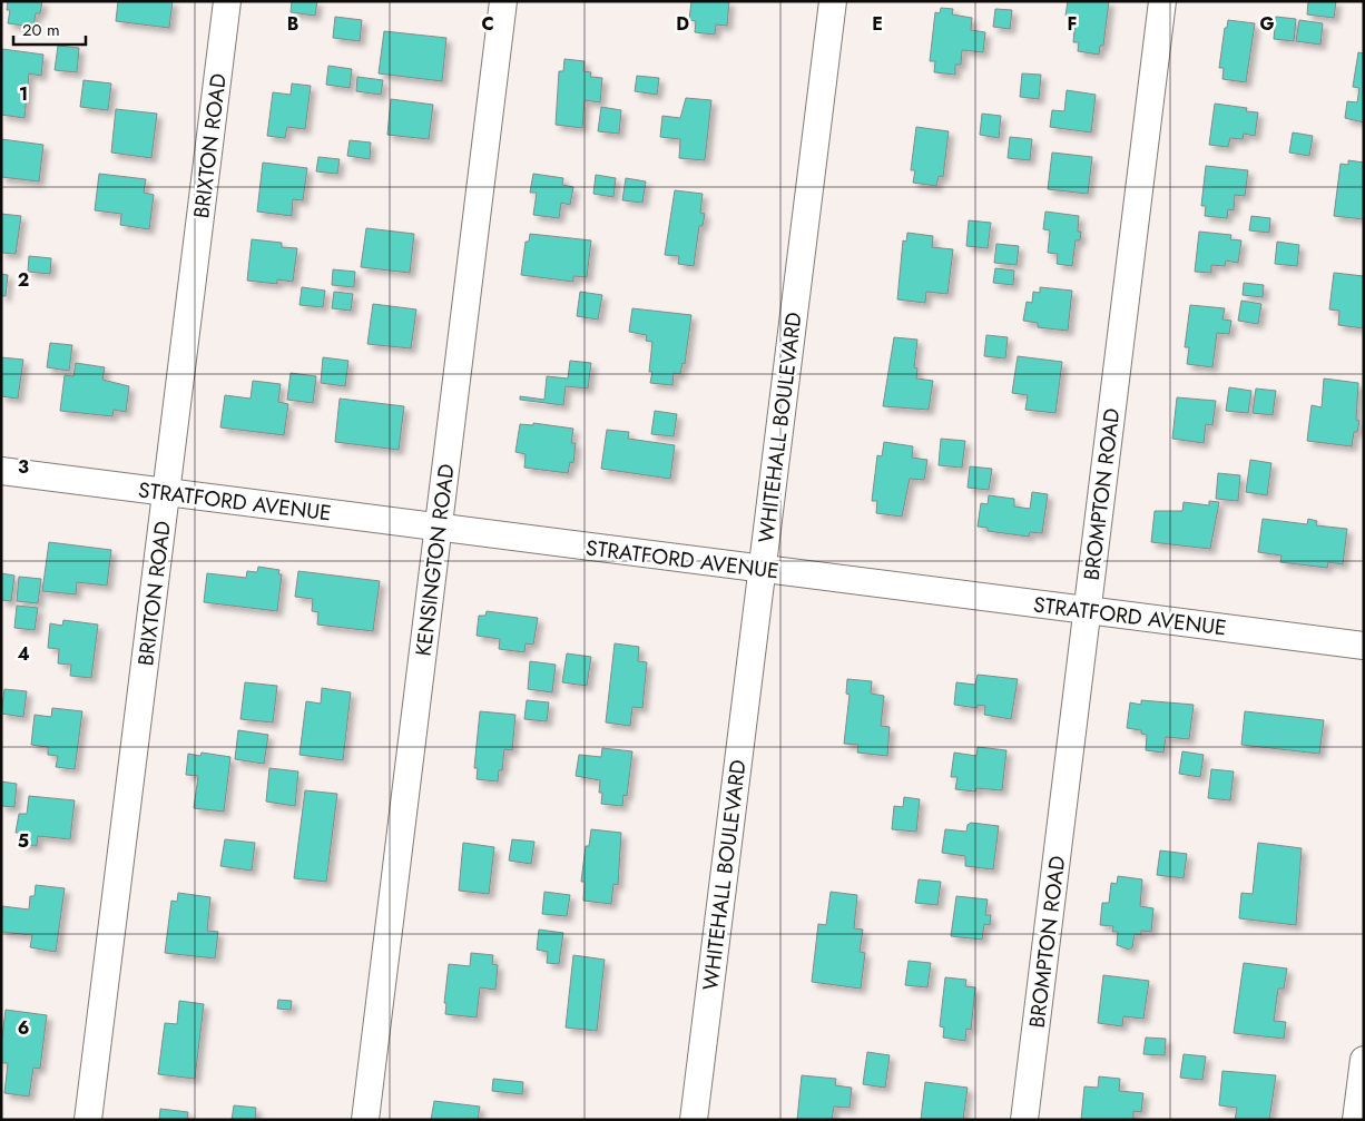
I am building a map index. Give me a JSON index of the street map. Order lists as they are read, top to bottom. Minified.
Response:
{"streets":{"street":["BRIXTON ROAD","WHITEHALL BOULEVARD","BROMPTON ROAD","STRATFORD AVENUE","KENSINGTON ROAD"]},"crossings":[["BRIXTON ROAD","STRATFORD AVENUE"],["WHITEHALL BOULEVARD","STRATFORD AVENUE"],["BROMPTON ROAD","STRATFORD AVENUE"],["STRATFORD AVENUE","KENSINGTON ROAD"]],"scale_bar":"20 m","grid":{"columns":["B","C","D","E","F","G"],"rows":["1","2","3","4","5","6"]}}
